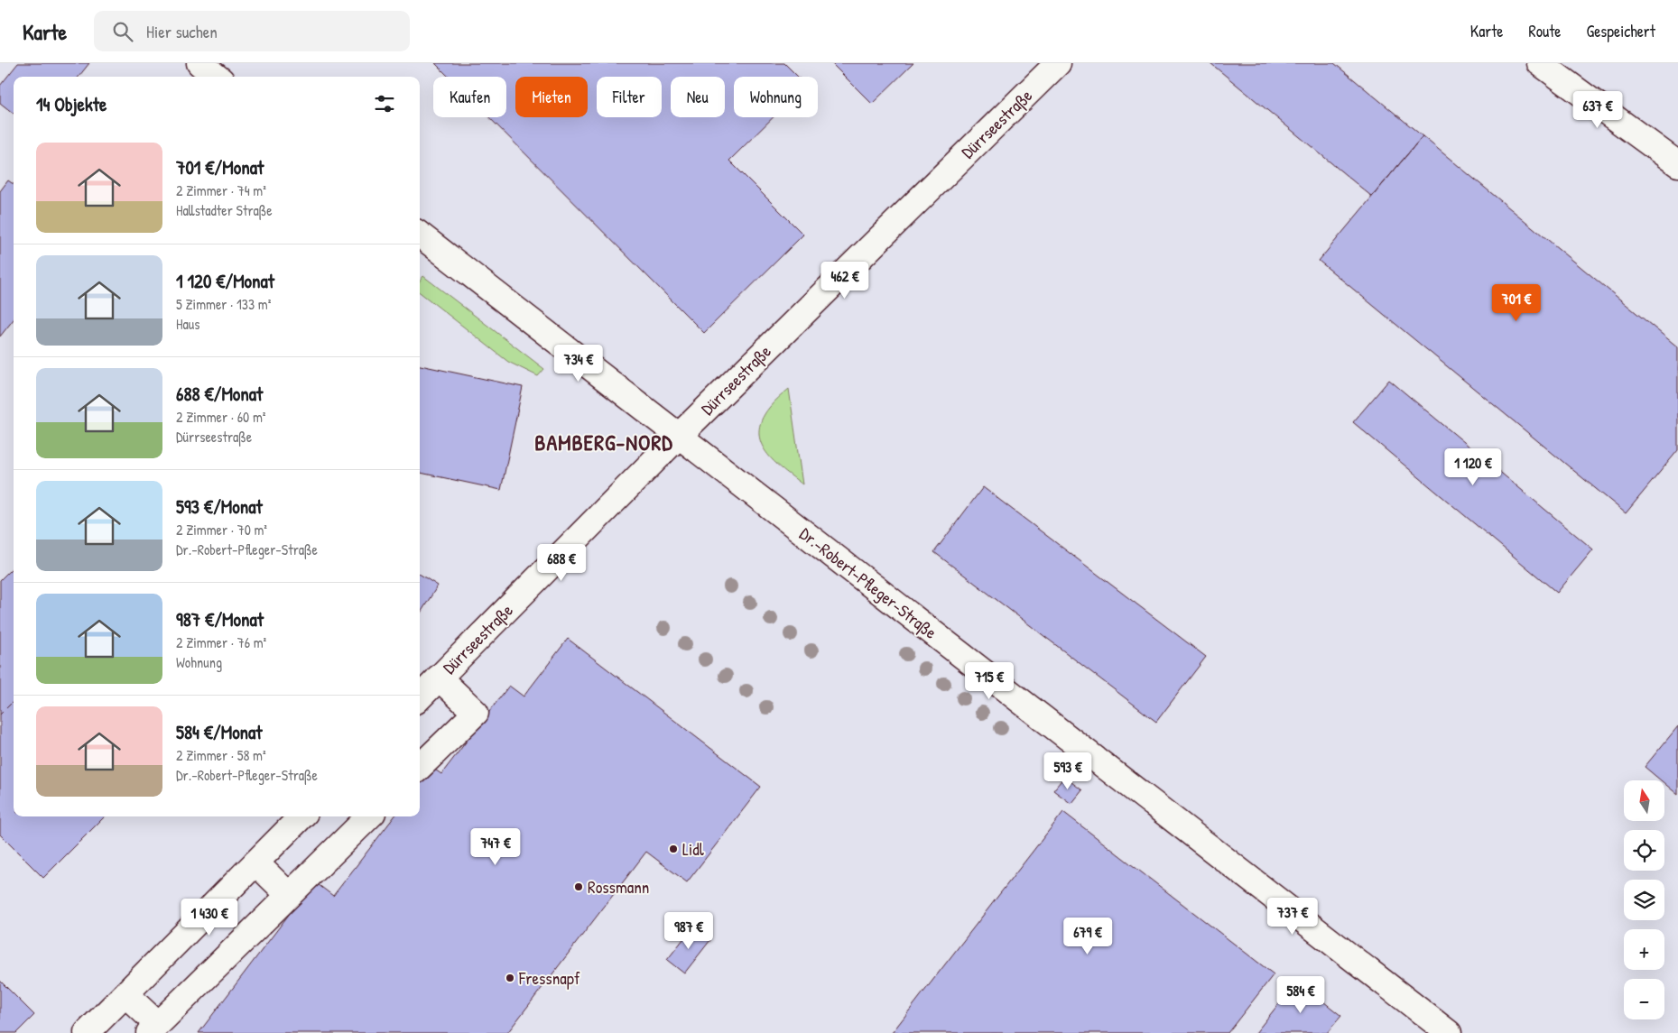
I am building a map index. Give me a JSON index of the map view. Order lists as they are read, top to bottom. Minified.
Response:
{"streets":{"street":["Dürrseestraße","Dr.-Robert-Pfleger-Straße"]},"crossings":[["Dürrseestraße","Dr.-Robert-Pfleger-Straße"]],"districts":["BAMBERG-NORD"],"places":["Lidl","Rossmann","Fressnapf"],"north":"top","page":{"header":"Karte","search":"Hier suchen","nav":["Karte","Route","Gespeichert"],"chip":["Kaufen","Mieten","Filter","Neu","Wohnung"],"heading":"14 Objekte","price":["637 €","462 €","701 €","734 €","1 120 €","688 €","715 €","593 €","747 €","737 €","1 430 €","987 €","679 €","584 €"],"list":[{"name":"701 €/Monat","note":"2 Zimmer · 74 m² · Hallstadter Straße"},{"name":"1 120 €/Monat","note":"5 Zimmer · 133 m² · Haus"},{"name":"688 €/Monat","note":"2 Zimmer · 60 m² · Dürrseestraße"},{"name":"593 €/Monat","note":"2 Zimmer · 70 m² · Dr.-Robert-Pfleger-Straße"},{"name":"987 €/Monat","note":"2 Zimmer · 76 m² · Wohnung"},{"name":"584 €/Monat","note":"2 Zimmer · 58 m² · Dr.-Robert-Pfleger-Straße"}],"map_buttons":["+","−"]}}
